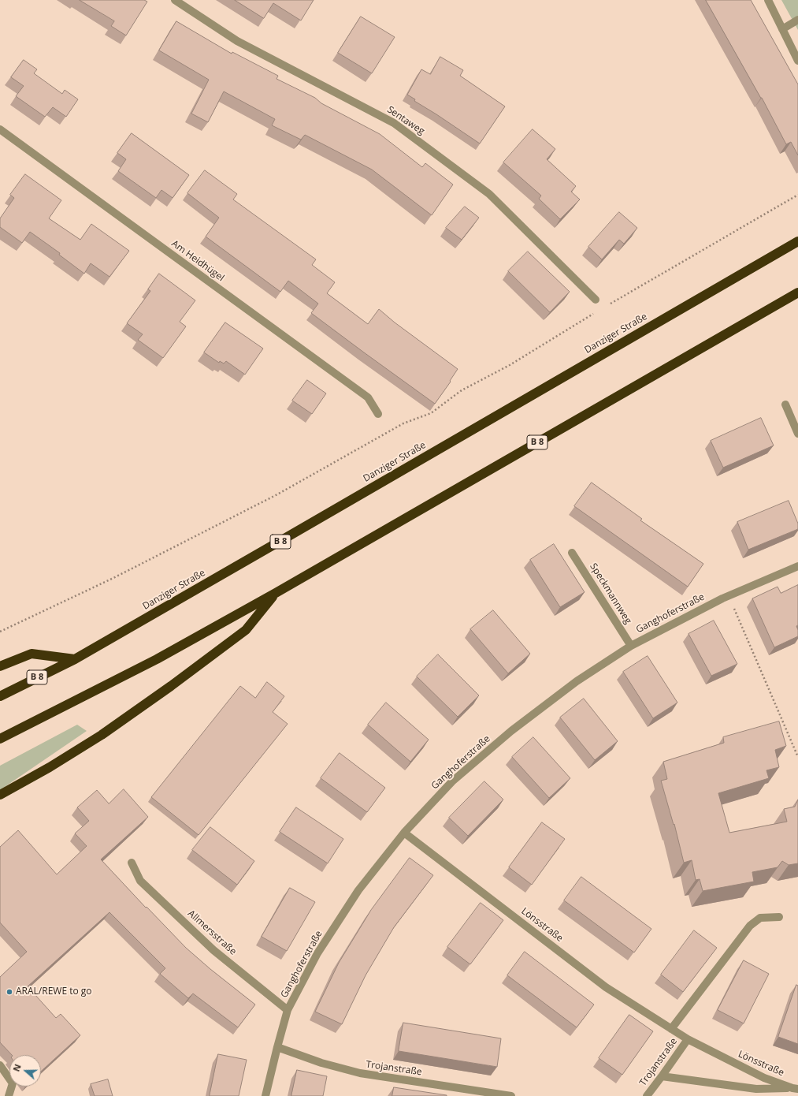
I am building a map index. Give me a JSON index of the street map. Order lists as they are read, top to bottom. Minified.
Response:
{"streets":{"highway":["Danziger Straße","B 8"],"street":["Sentaweg","Am Heidhügel","Speckmannweg","Ganghoferstraße","Lönsstraße","Allmersstraße","Trojanstraße"]},"crossings":[["Speckmannweg","Ganghoferstraße"],["Ganghoferstraße","Lönsstraße"],["Ganghoferstraße","Allmersstraße"],["Ganghoferstraße","Trojanstraße"],["Lönsstraße","Trojanstraße"]],"places":["ARAL/REWE to go"],"north":"left"}
